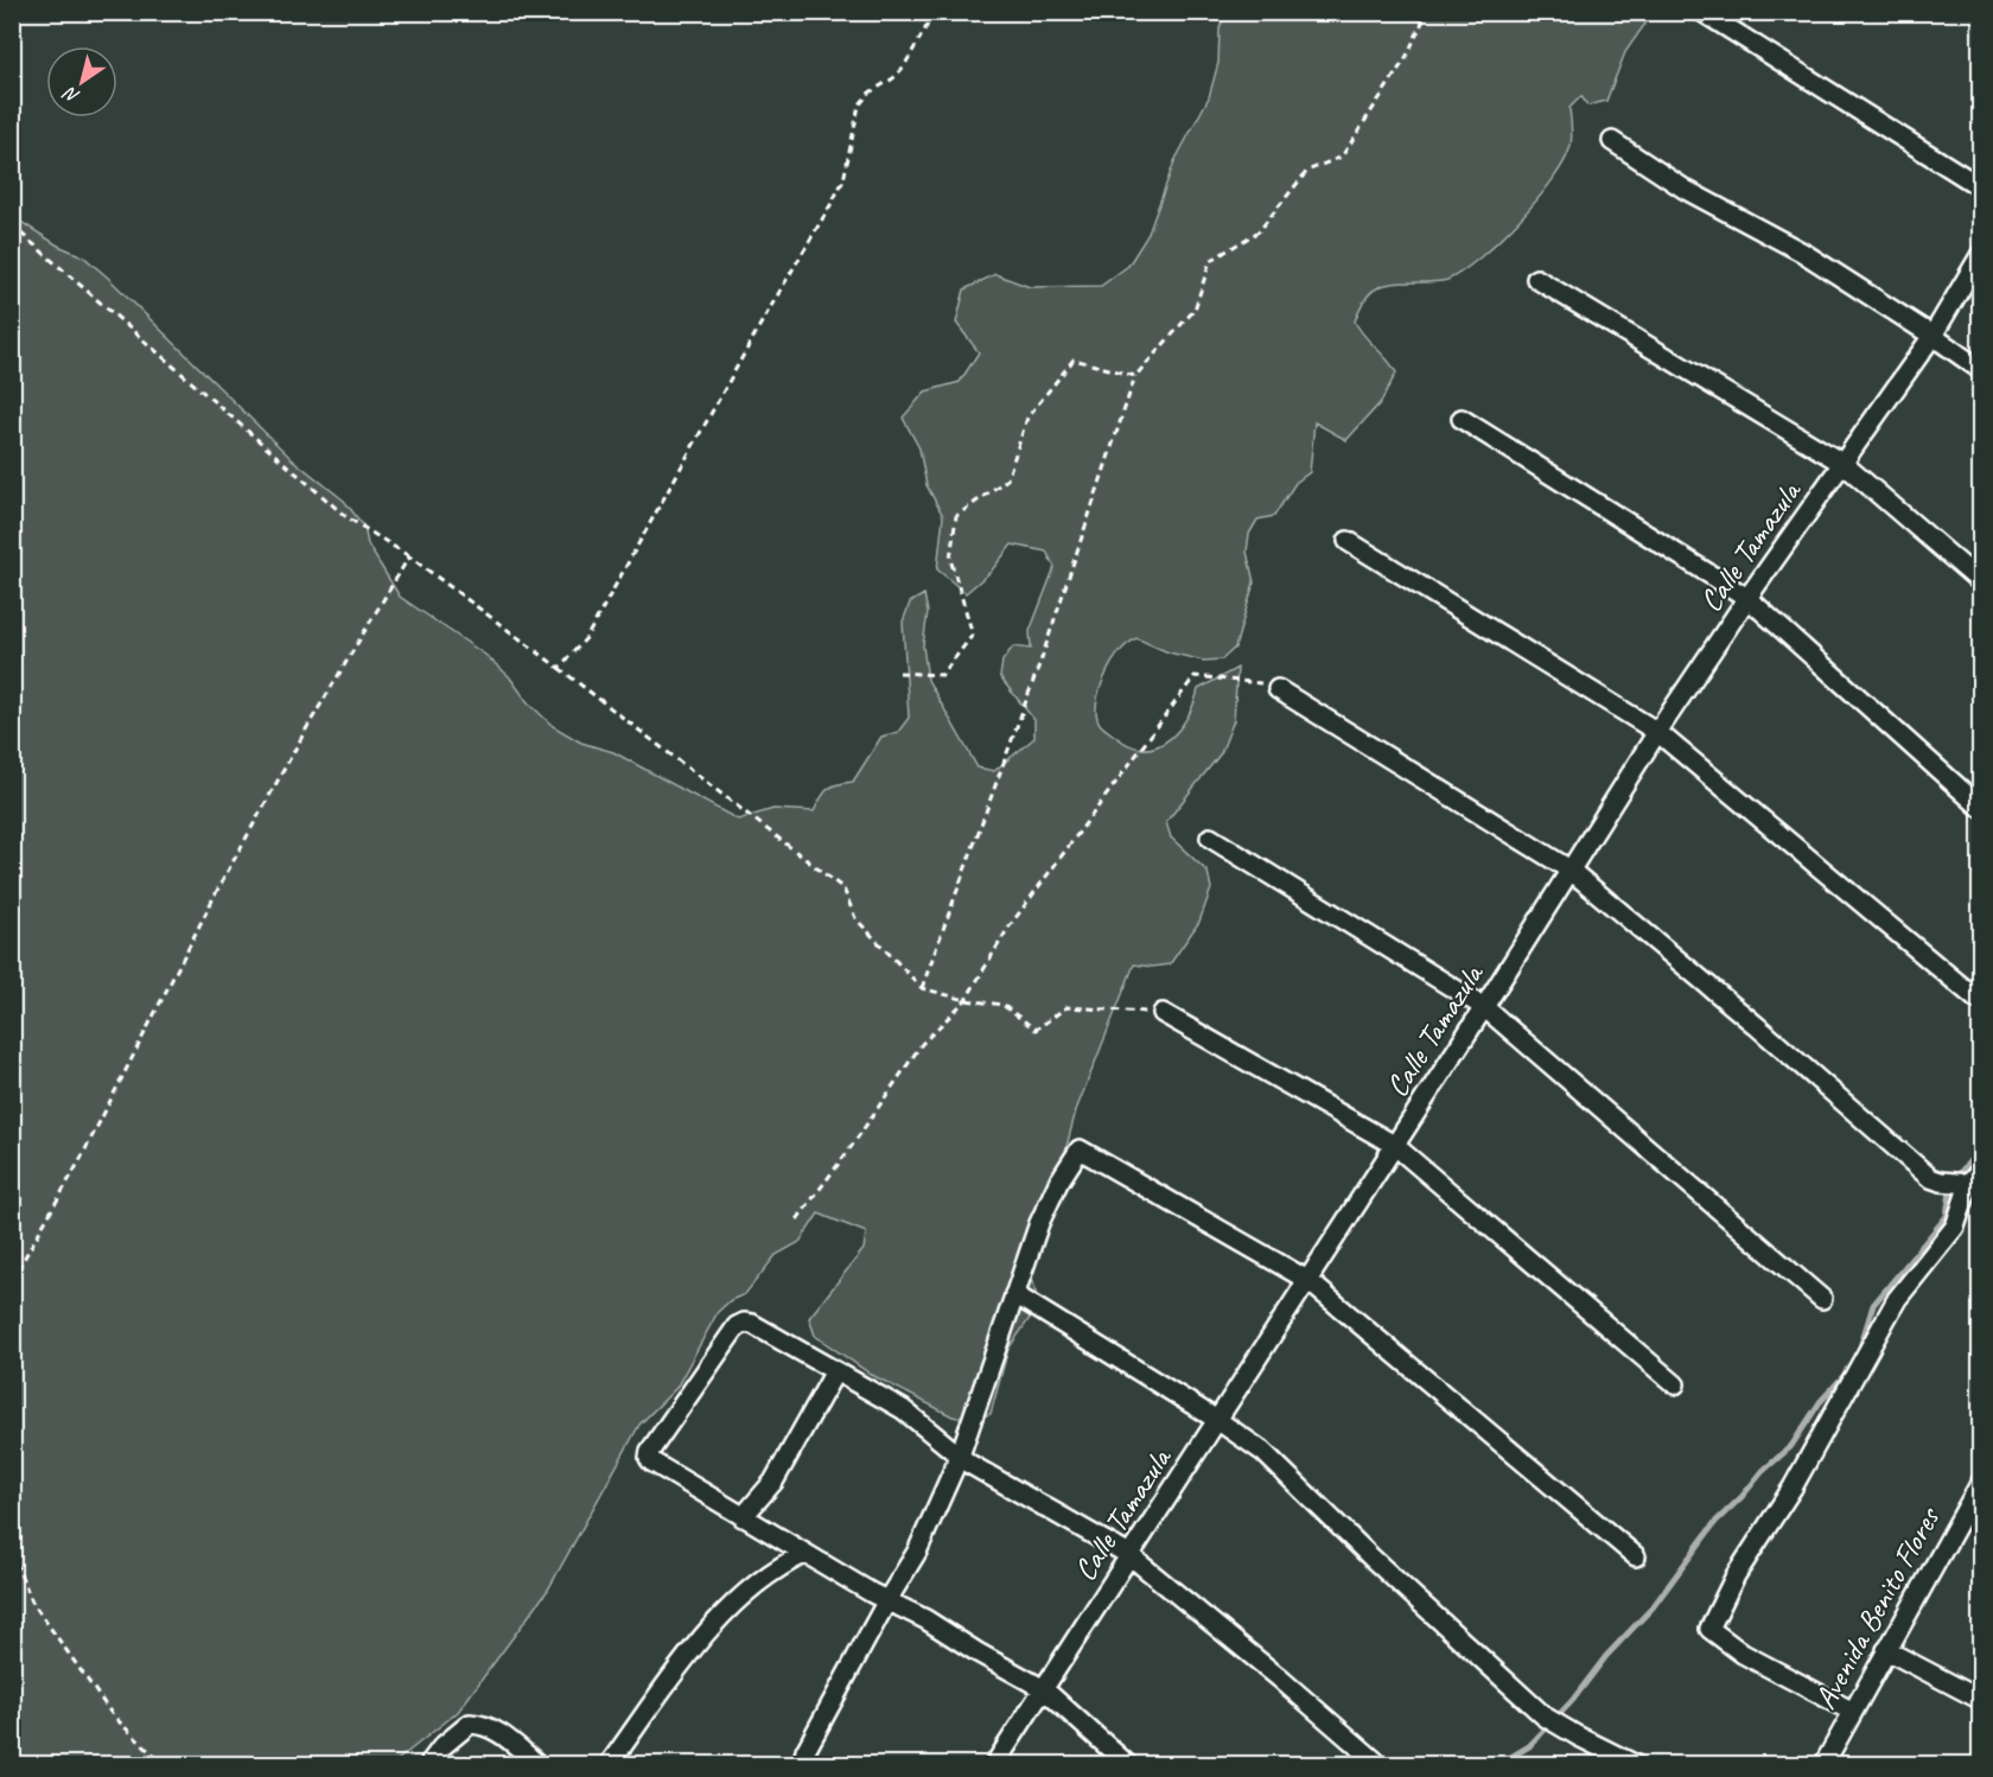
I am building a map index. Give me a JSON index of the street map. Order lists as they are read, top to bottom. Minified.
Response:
{"streets":{"street":["Calle Tamazula","Avenida Benito Flores"]},"north":"bottom left"}
